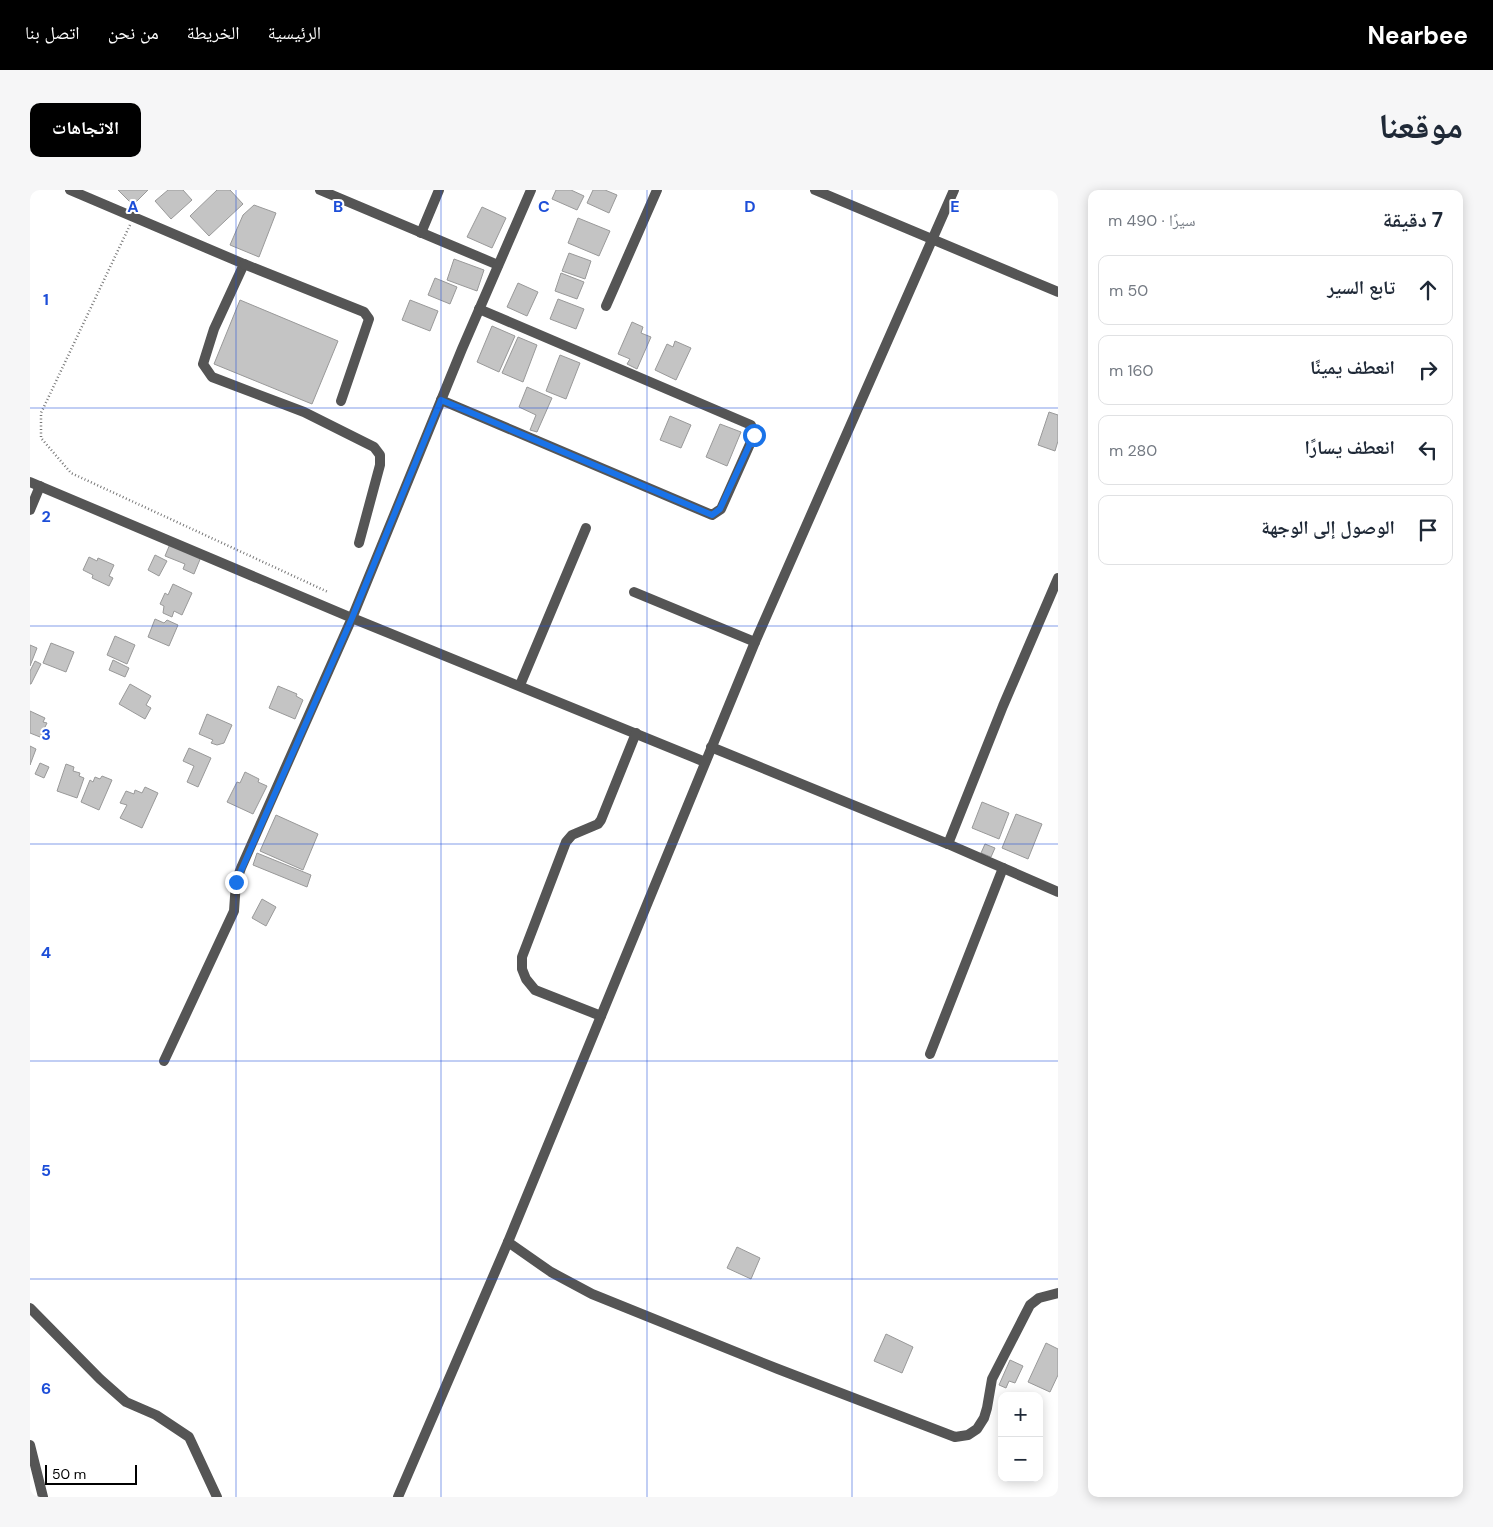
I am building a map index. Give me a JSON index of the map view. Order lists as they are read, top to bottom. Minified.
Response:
{"scale_bar":"50 m","page":{"header":"Nearbee","nav":["الرئيسية","الخريطة","من نحن","اتصل بنا"],"title":"موقعنا","buttons":"الاتجاهات","heading":["7 دقيقة","سيرًا · 490 m"],"list":[["تابع السير","50 m"],["انعطف يمينًا","160 m"],["انعطف يسارًا","280 m"],"الوصول إلى الوجهة"],"map_buttons":["+","−"],"scale":"50 m"},"grid":{"columns":["A","B","C","D","E"],"rows":["1","2","3","4","5","6"]}}
